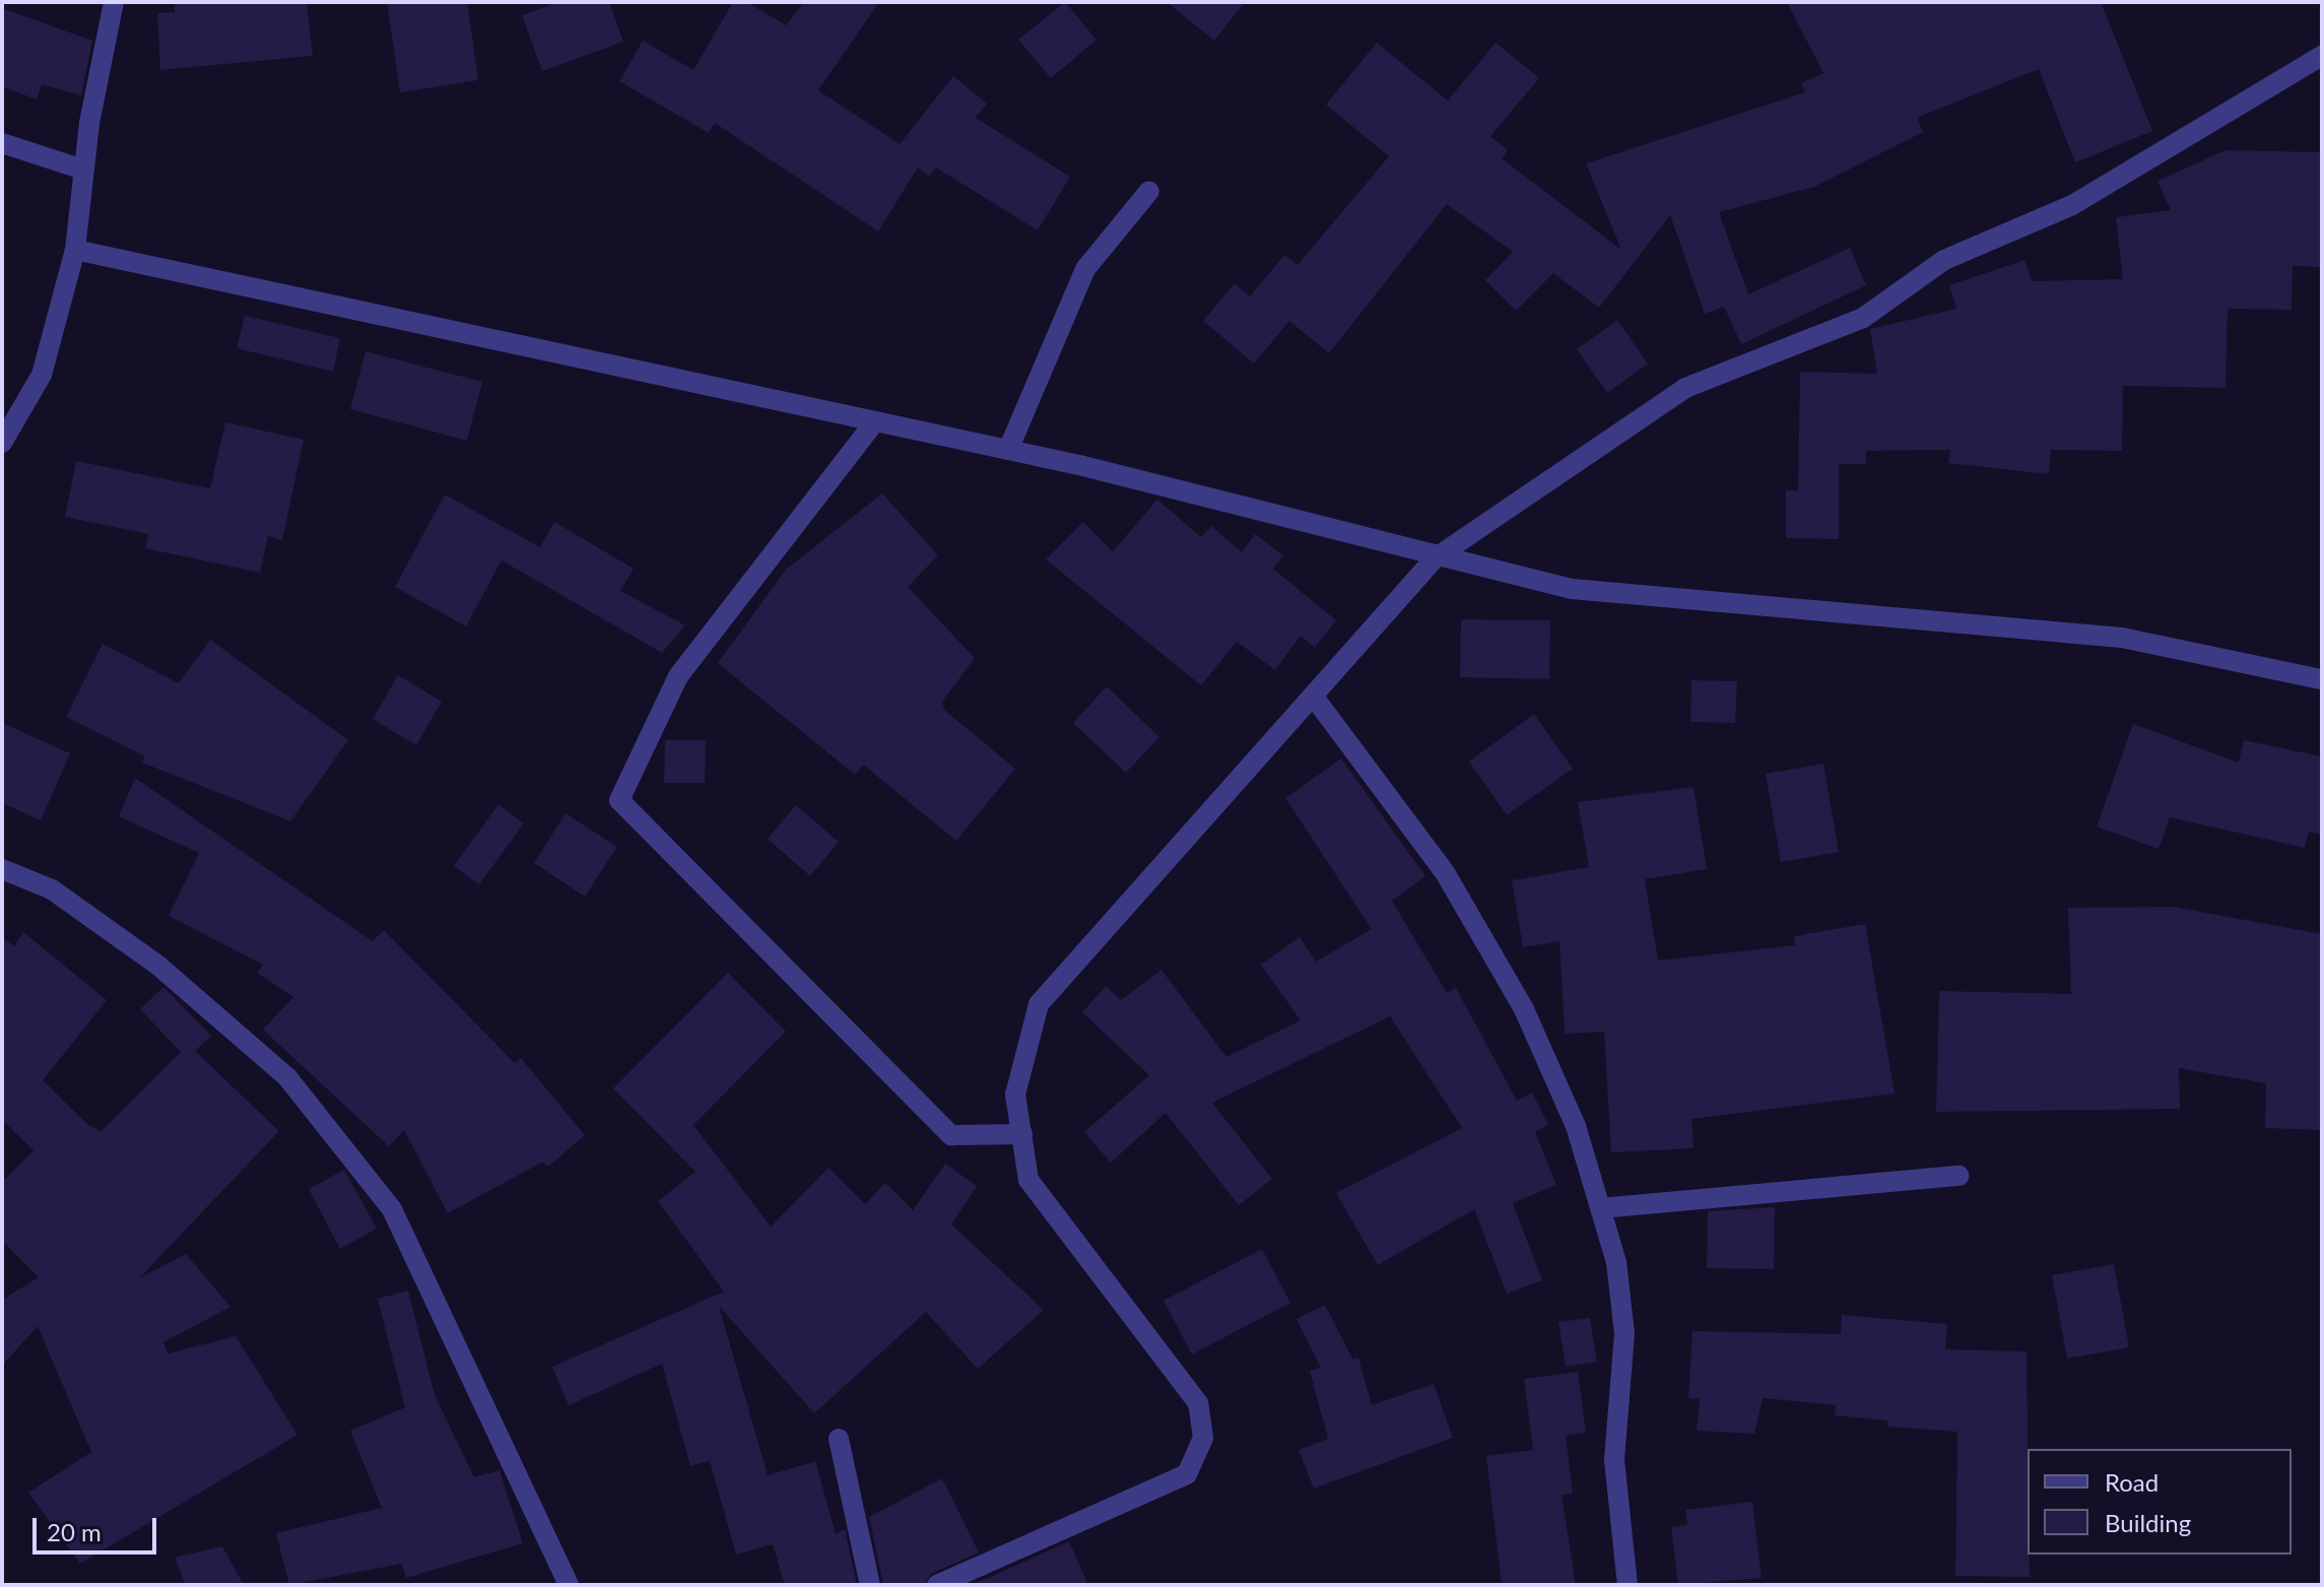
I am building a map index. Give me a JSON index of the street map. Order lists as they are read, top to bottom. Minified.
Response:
{"legend":["Road","Building"],"scale_bar":"20 m"}
